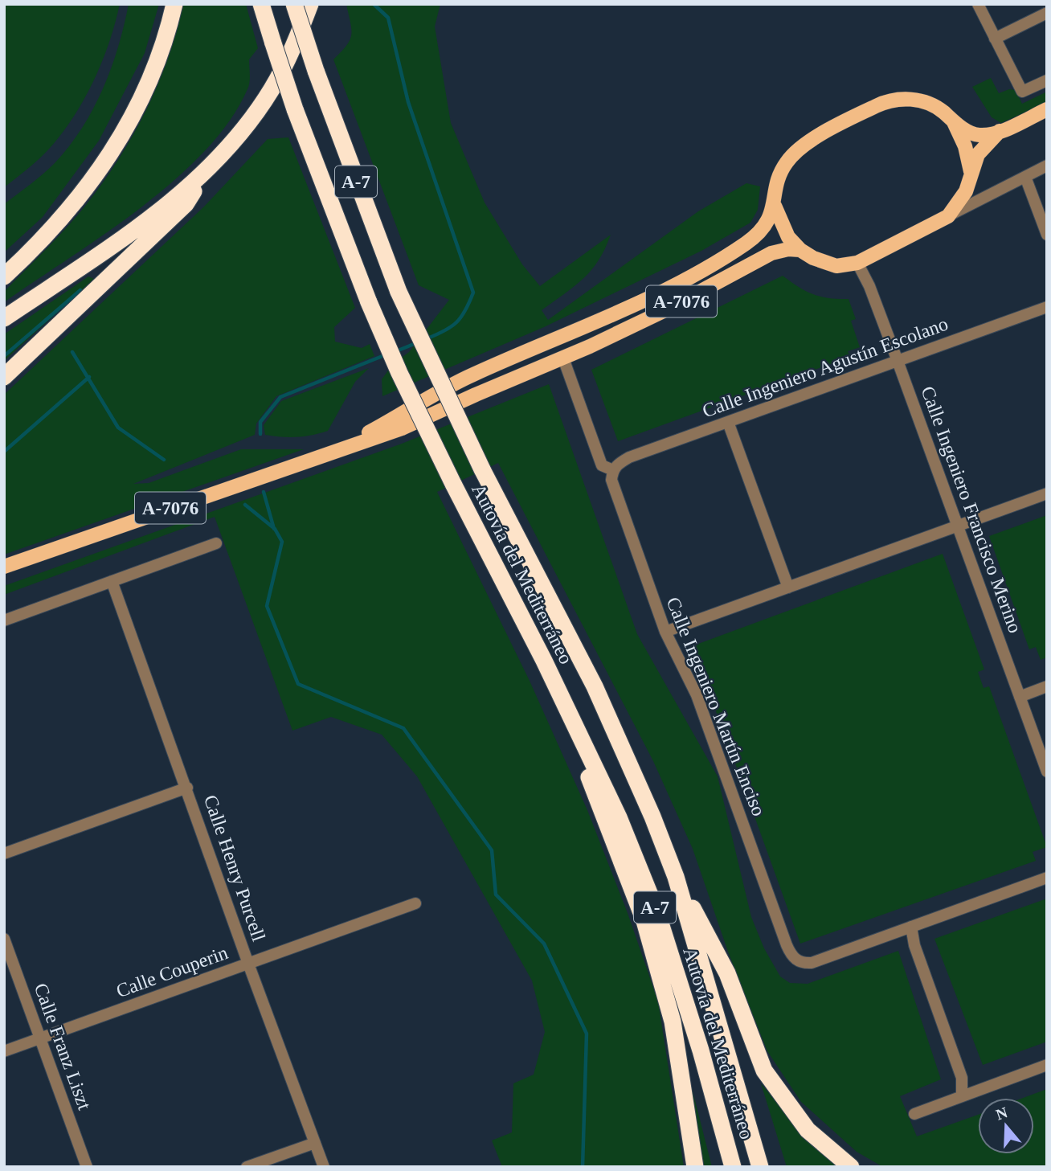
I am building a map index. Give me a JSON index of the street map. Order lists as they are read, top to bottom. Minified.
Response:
{"streets":{"highway":["A-7","Autovía del Mediterráneo"],"main road":["A-7076"],"street":["Calle Ingeniero Agustín Escolano","Calle Ingeniero Francisco Merino","Calle Ingeniero Martín Enciso","Calle Henry Purcell","Calle Couperin","Calle Franz Liszt"]},"crossings":[["A-7076","Calle Ingeniero Francisco Merino"],["Calle Ingeniero Agustín Escolano","Calle Ingeniero Francisco Merino"],["Calle Ingeniero Agustín Escolano","Calle Ingeniero Martín Enciso"],["Calle Henry Purcell","Calle Couperin"],["Calle Couperin","Calle Franz Liszt"]],"north":"top"}
